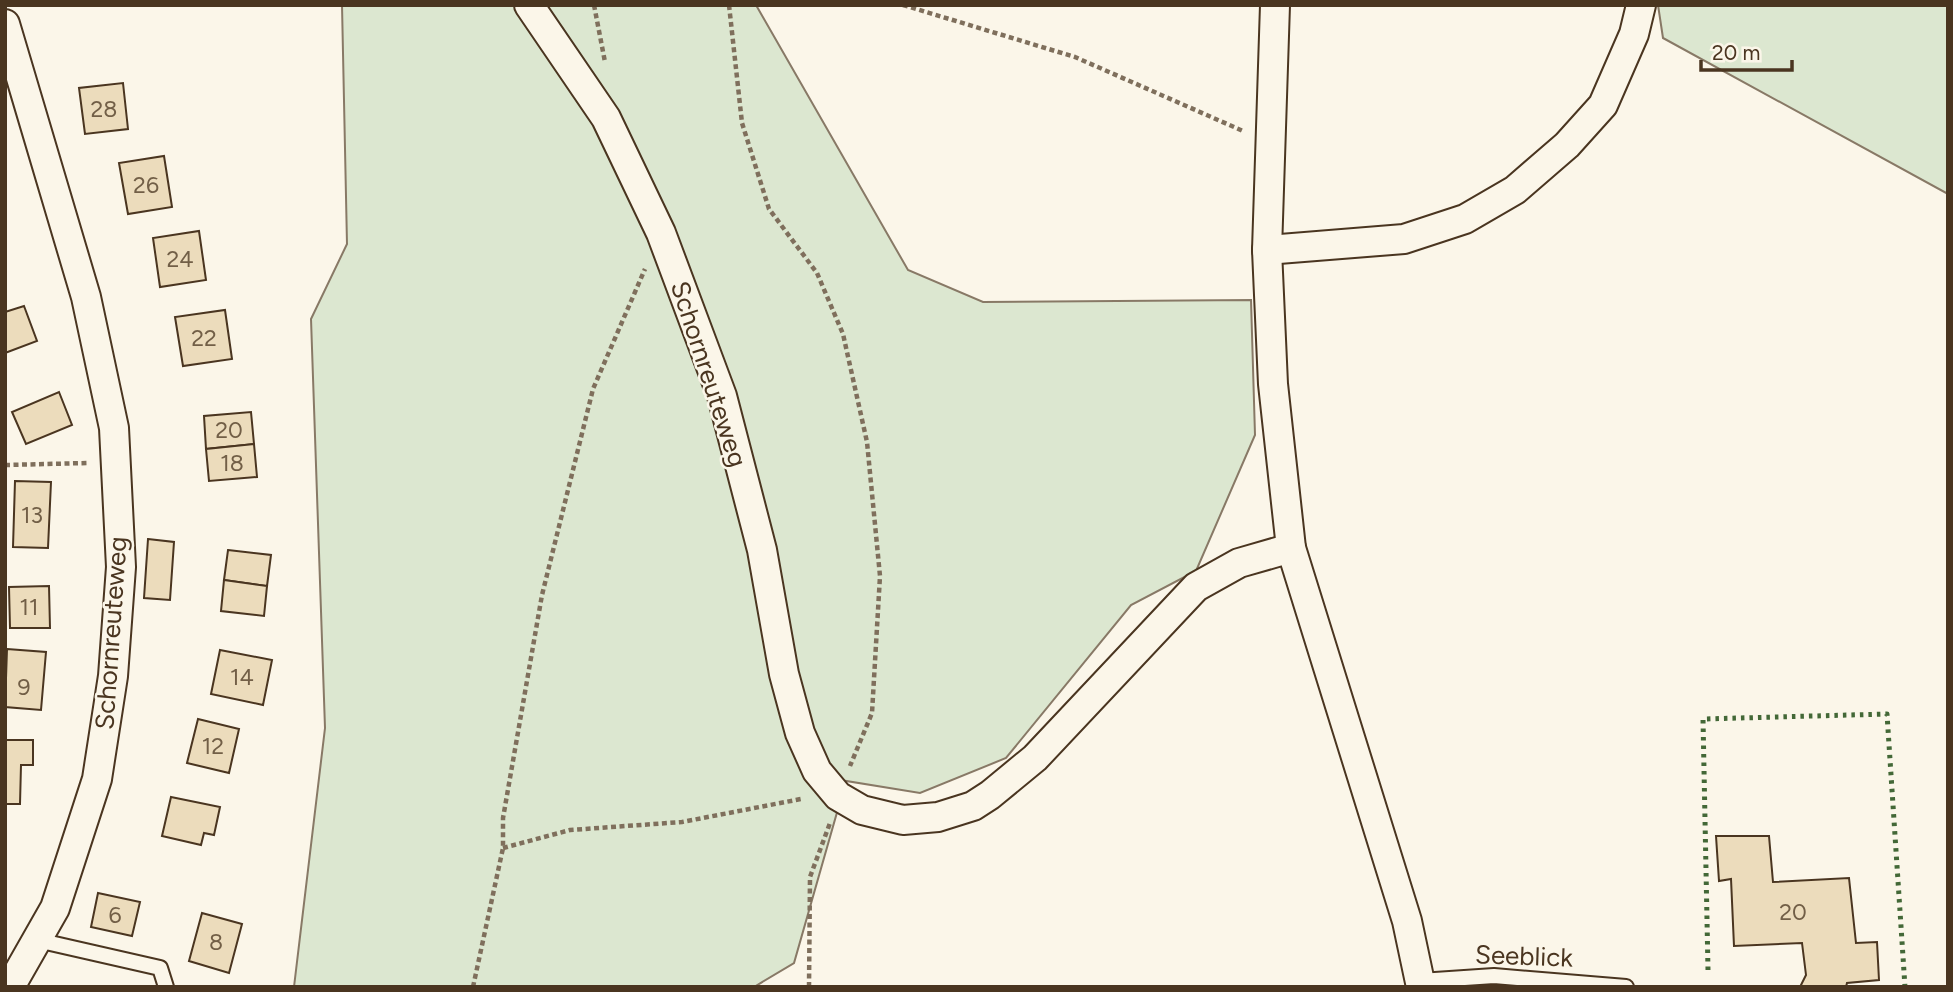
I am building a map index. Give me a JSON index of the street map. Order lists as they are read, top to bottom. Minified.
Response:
{"streets":{"street":["Schornreuteweg"],"lane":["Seeblick"]},"house_numbers":["28","26","24","22","20","18","13","11","14","9","12","20","6","8"],"scale_bar":"20 m"}
